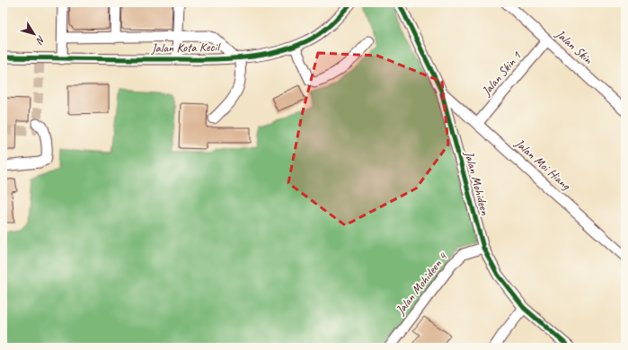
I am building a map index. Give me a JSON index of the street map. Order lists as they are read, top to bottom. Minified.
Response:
{"streets":{"street":["Jalan Skin","Jalan Kota Kecil","Jalan Skin 1","Jalan Moi Hiang","Jalan Mohideen","Jalan Mohideen 4"]},"crossings":[["Jalan Skin","Jalan Skin 1"],["Jalan Skin 1","Jalan Moi Hiang"],["Jalan Moi Hiang","Jalan Mohideen"],["Jalan Mohideen","Jalan Mohideen 4"]],"north":"bottom right"}
